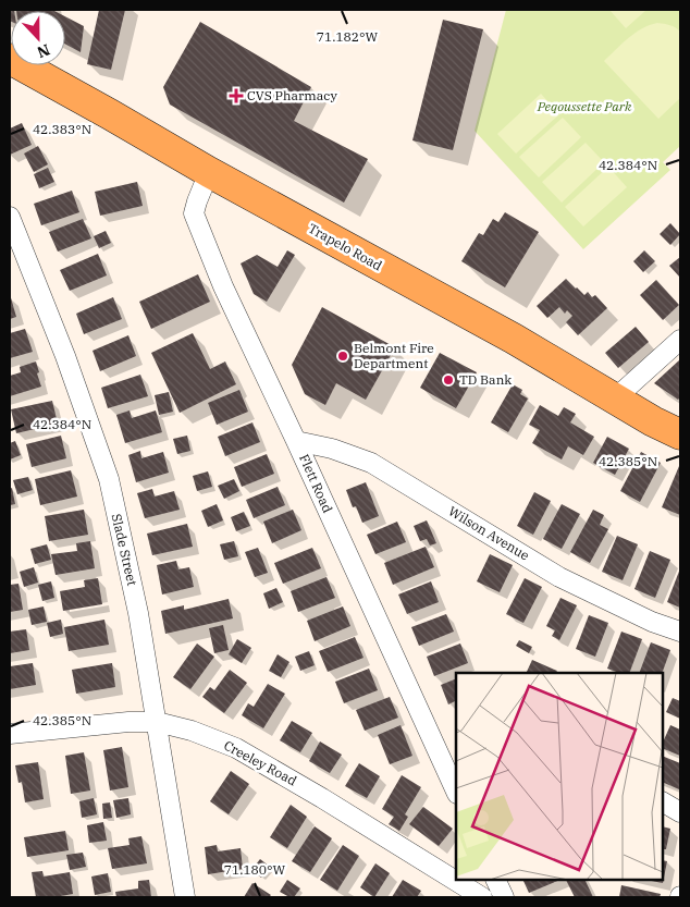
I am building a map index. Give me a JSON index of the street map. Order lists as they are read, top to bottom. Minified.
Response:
{"streets":{"main road":["Trapelo Road"],"street":["Flett Road","Wilson Avenue","Slade Street","Creeley Road"]},"crossings":[["Trapelo Road","Flett Road"],["Flett Road","Wilson Avenue"],["Slade Street","Creeley Road"]],"parks":["Peqoussette Park"],"places":{"health":["CVS Pharmacy"],"other":["Belmont Fire Department","TD Bank"]},"north":"bottom","coordinates":["71.182°W","42.383°N","42.384°N","42.385°N","71.180°W"]}
